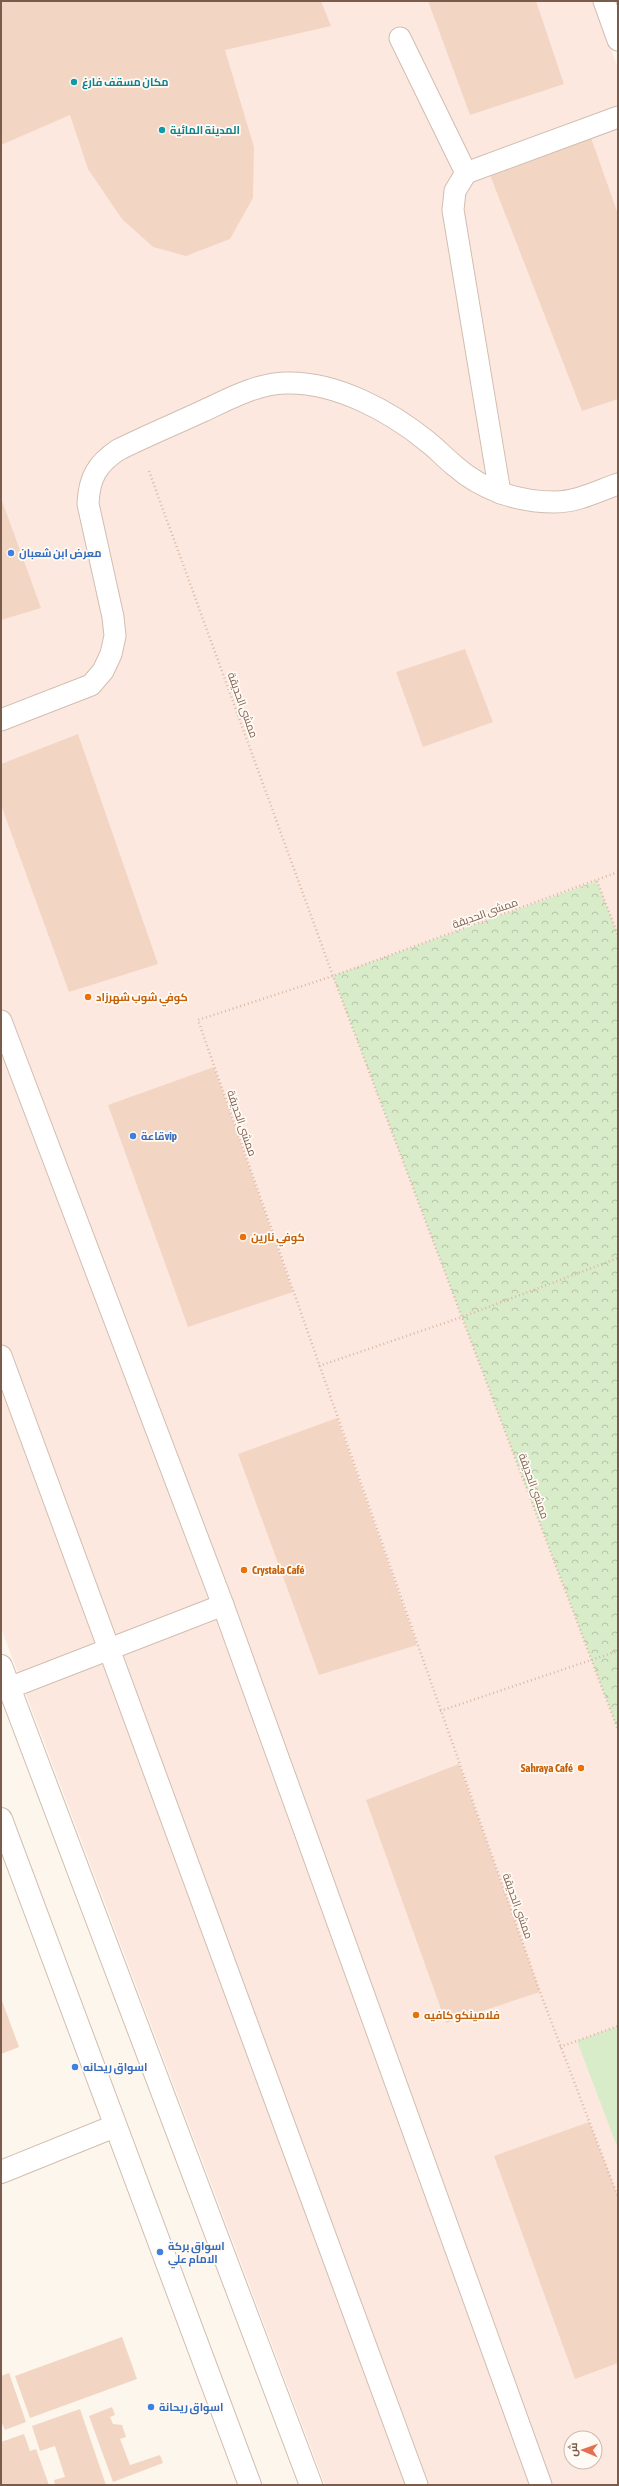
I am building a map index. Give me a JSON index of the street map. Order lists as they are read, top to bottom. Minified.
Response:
{"streets":{"path":["ممشى الحديقة"]},"places":["مكان مسقف فارغ","المدينة المائية","معرض ابن شعبان","كوفي شوب شهرزاد","قاعةvip","كوفي نارين","Crystala Café","Sahraya Café","فلامينكو كافيه","اسواق ريحانه","اسواق بركة الامام علي","اسواق ريحانة"],"north":"left"}
